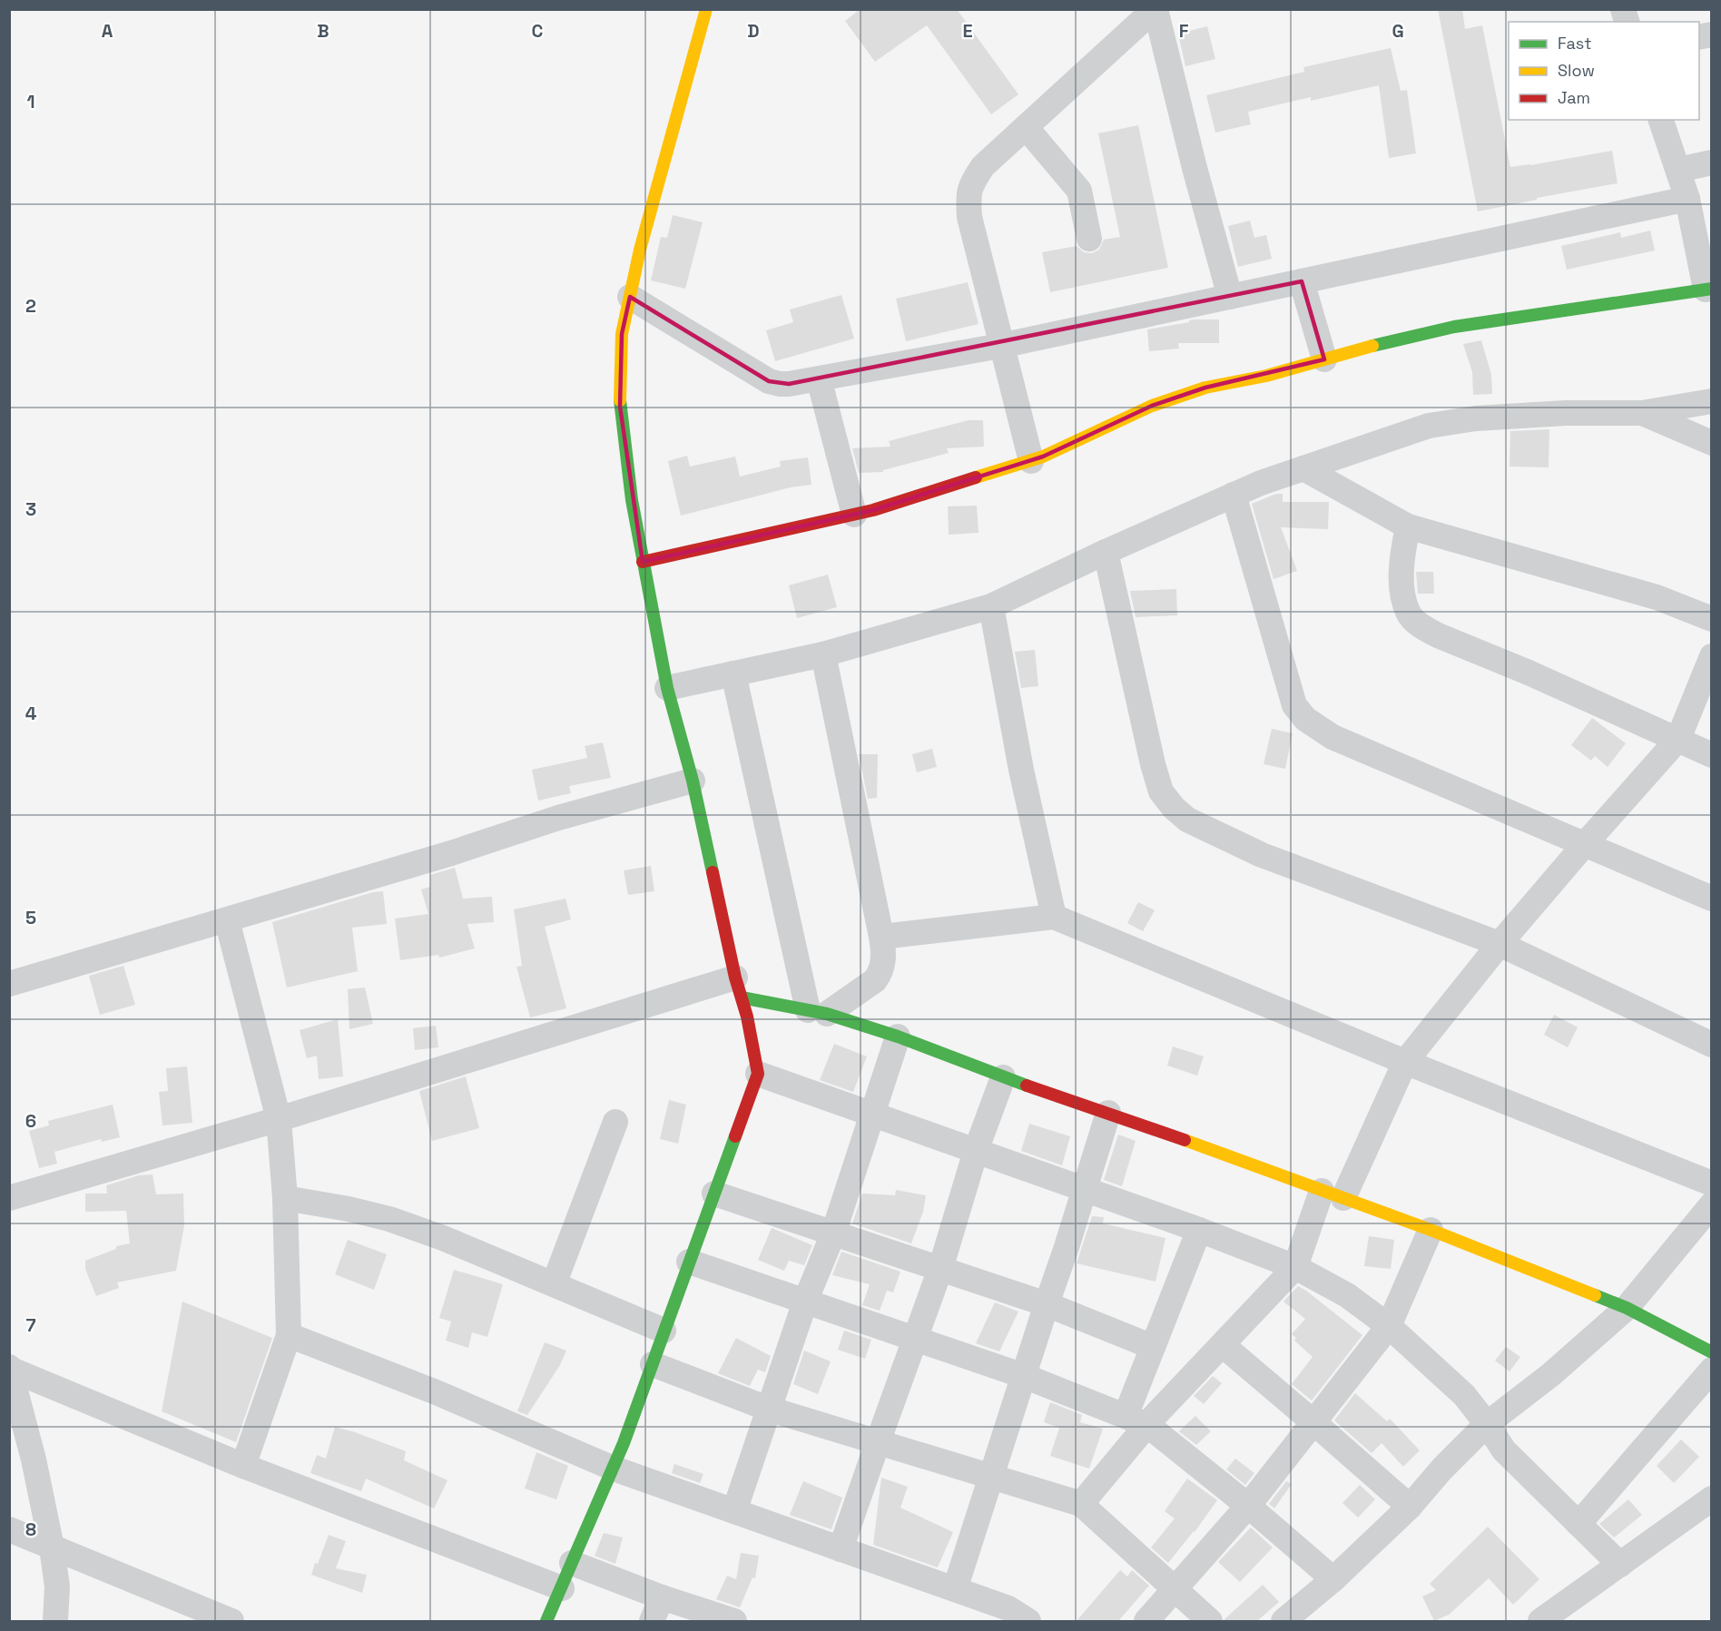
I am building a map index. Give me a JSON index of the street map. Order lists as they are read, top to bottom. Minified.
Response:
{"legend":["Fast","Slow","Jam"],"grid":{"columns":["A","B","C","D","E","F","G"],"rows":["1","2","3","4","5","6","7","8"]}}
